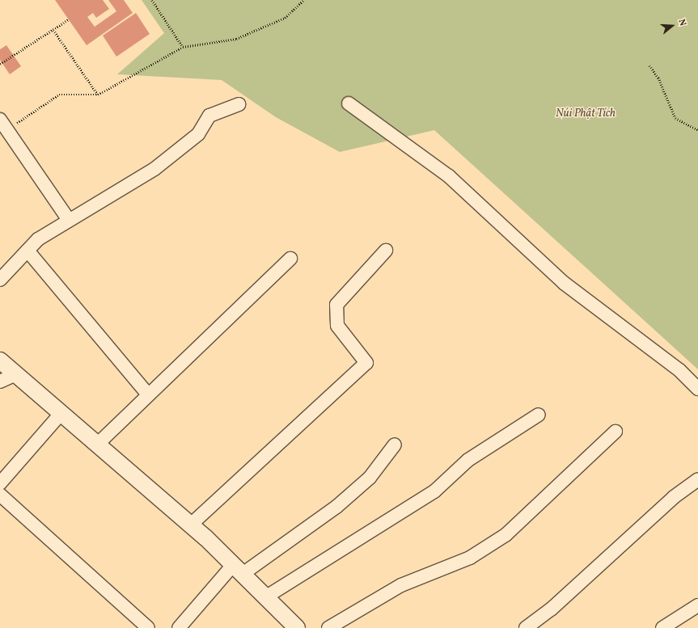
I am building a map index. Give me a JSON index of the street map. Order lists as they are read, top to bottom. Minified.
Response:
{"parks":["Núi Phật Tích"],"north":"right"}
